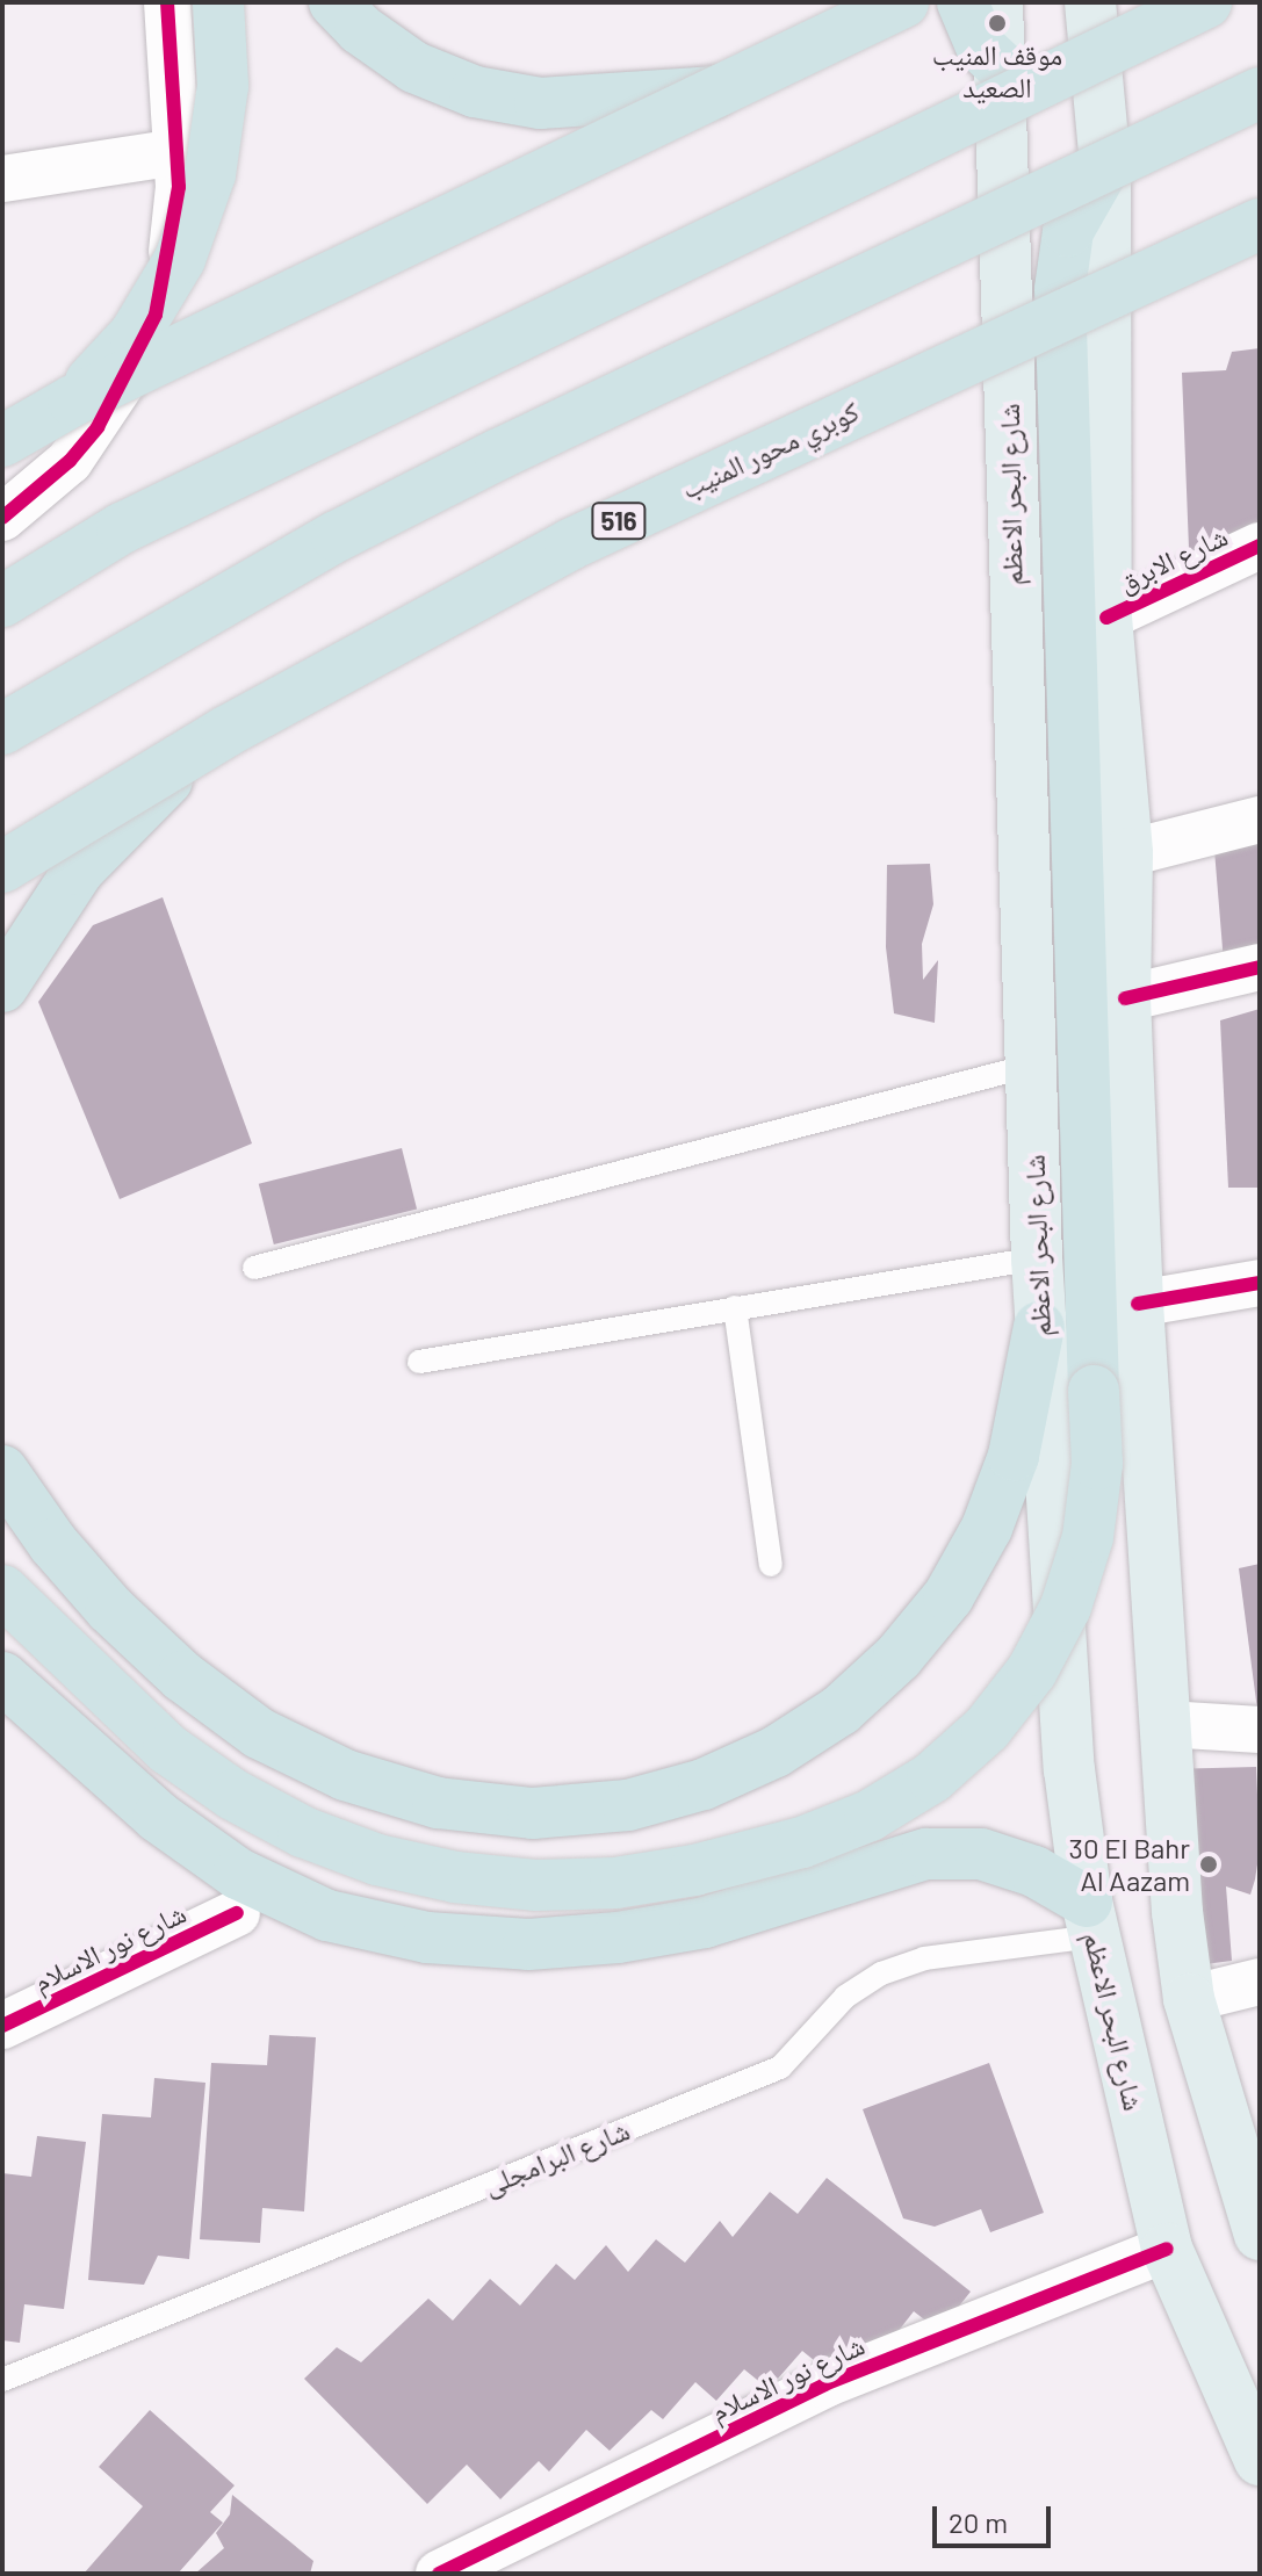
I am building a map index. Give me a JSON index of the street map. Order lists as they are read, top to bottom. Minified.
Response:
{"streets":{"highway":["كوبري محور المنيب","516"],"main road":["شارع البحر الاعظم"],"street":["شارع الابرق","شارع نور الاسلام"],"lane":["شارع البرامجلى"]},"crossings":[["شارع البحر الاعظم","شارع نور الاسلام"],["شارع البحر الاعظم","شارع البرامجلى"]],"places":["موقف المنيب الصعيد","30 El Bahr Al Aazam"],"scale_bar":"20 m"}
